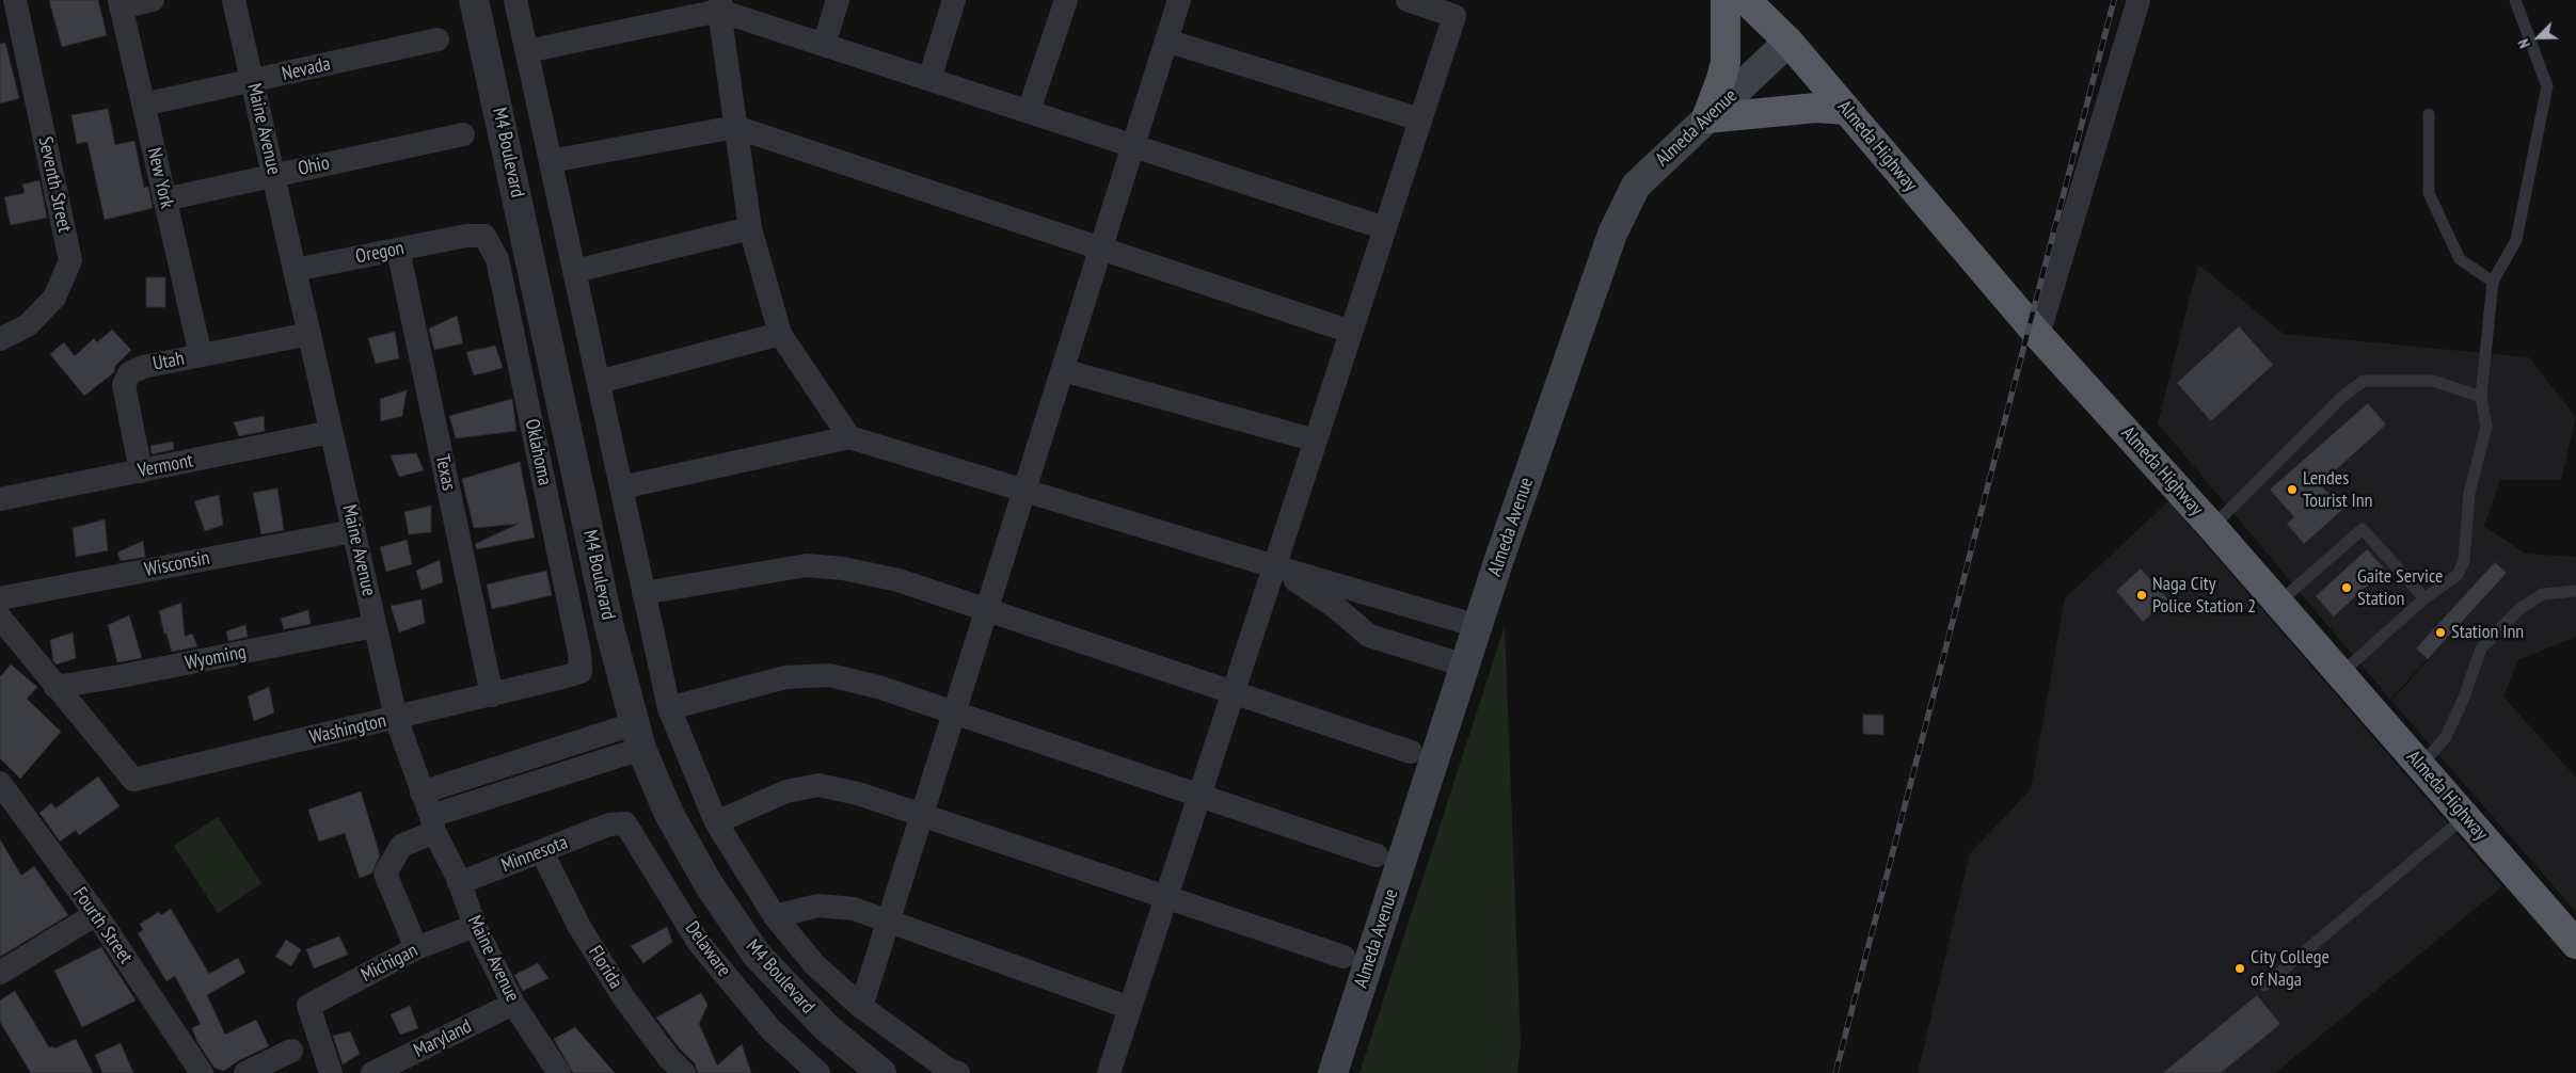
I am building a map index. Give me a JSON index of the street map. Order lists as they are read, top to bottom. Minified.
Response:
{"streets":{"highway":["Almeda Highway"],"main road":["Almeda Avenue"],"street":["Nevada","Maine Avenue","M4 Boulevard","Ohio","New York","Seventh Street","Oregon","Utah","Oklahoma","Vermont","Texas","Wisconsin","Wyoming","Washington","Minnesota","Fourth Street","Delaware","Michigan","Florida","Maryland"]},"crossings":[["Nevada","Maine Avenue"],["Nevada","New York"],["Almeda Avenue","Almeda Highway"],["Maine Avenue","Ohio"],["Maine Avenue","Oregon"],["Maine Avenue","Utah"],["Maine Avenue","Vermont"],["Maine Avenue","Wisconsin"],["Maine Avenue","Wyoming"],["Maine Avenue","Washington"],["Maine Avenue","Minnesota"],["Maine Avenue","Michigan"],["Maine Avenue","Maryland"],["Ohio","New York"],["New York","Utah"],["Oregon","Oklahoma"],["Oregon","Texas"],["Utah","Vermont"],["Oklahoma","Washington"],["Texas","Washington"],["Wyoming","Washington"],["Minnesota","Delaware"],["Minnesota","Florida"]],"places":["Lendes Tourist Inn","Gaite Service Station","Naga City Police Station 2","Station Inn","City College of Naga"],"north":"bottom left"}
